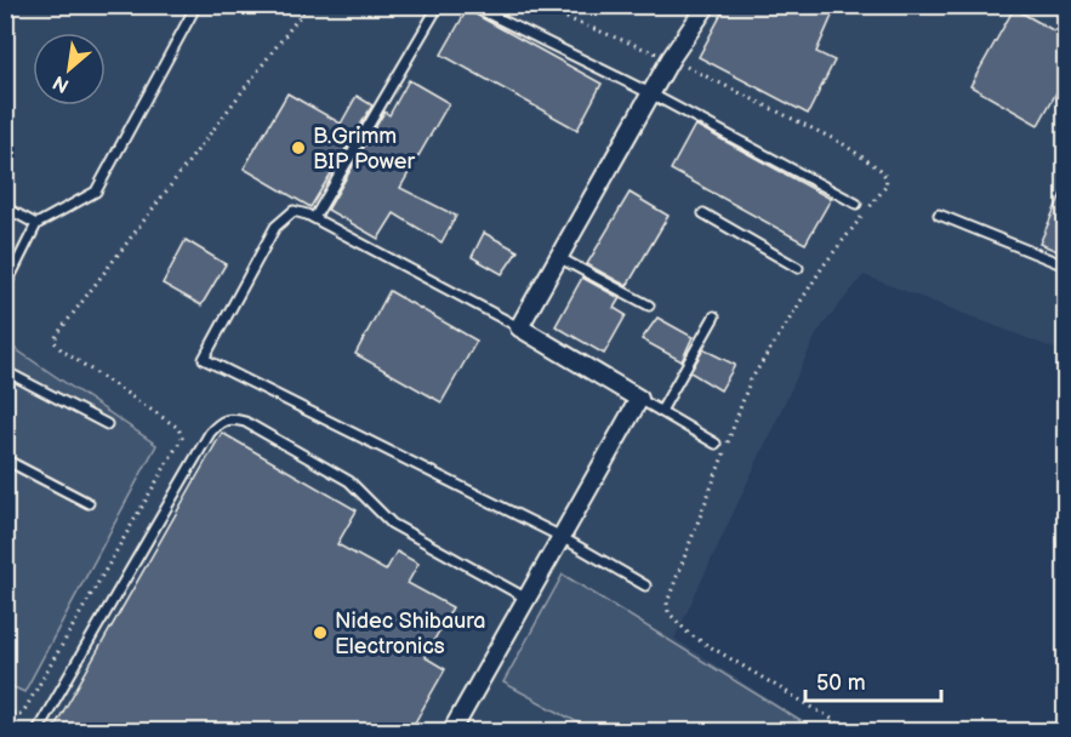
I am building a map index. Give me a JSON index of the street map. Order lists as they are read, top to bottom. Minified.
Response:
{"places":["B.Grimm BIP Power","Nidec Shibaura Electronics"],"scale_bar":"50 m","north":"bottom left"}
